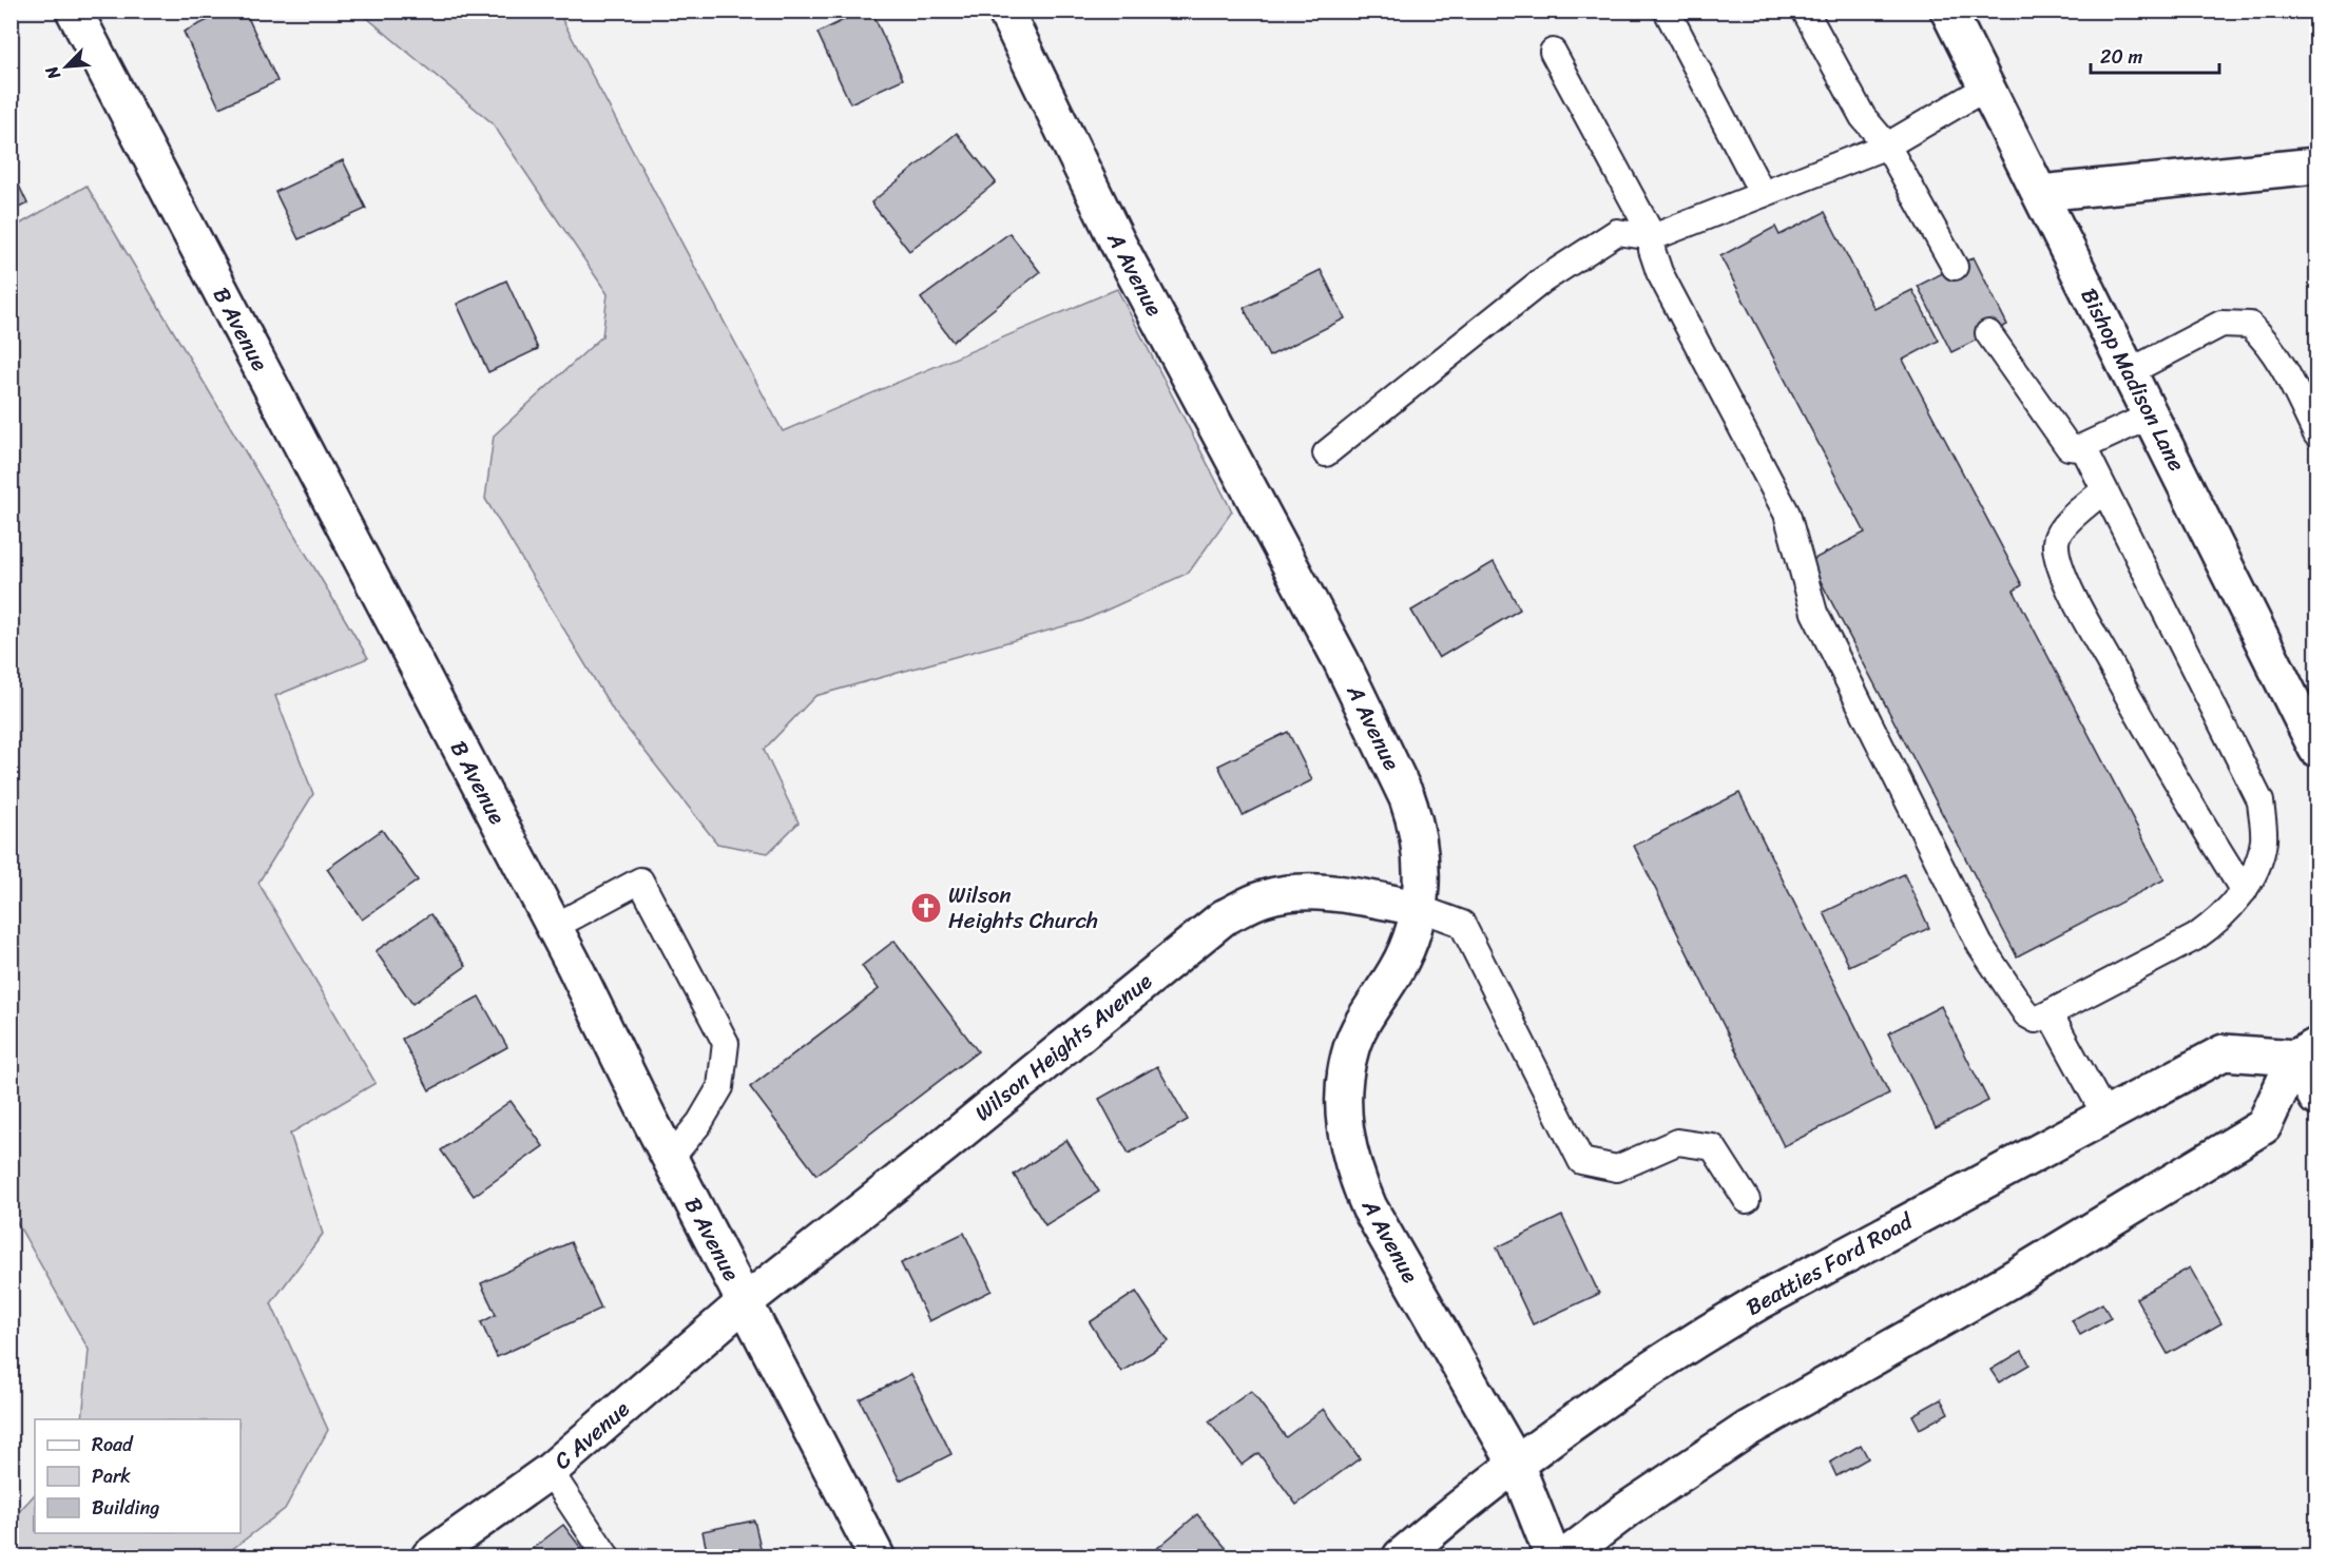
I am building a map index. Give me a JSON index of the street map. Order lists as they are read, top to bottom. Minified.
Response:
{"streets":{"street":["A Avenue","B Avenue","Bishop Madison Lane","Wilson Heights Avenue","Beatties Ford Road","C Avenue"]},"crossings":[["A Avenue","Wilson Heights Avenue"],["A Avenue","Beatties Ford Road"],["B Avenue","Wilson Heights Avenue"],["B Avenue","C Avenue"],["Wilson Heights Avenue","C Avenue"]],"places":{"church":["Wilson Heights Church"]},"legend":["Road","Park","Building"],"scale_bar":"20 m","north":"bottom left"}
